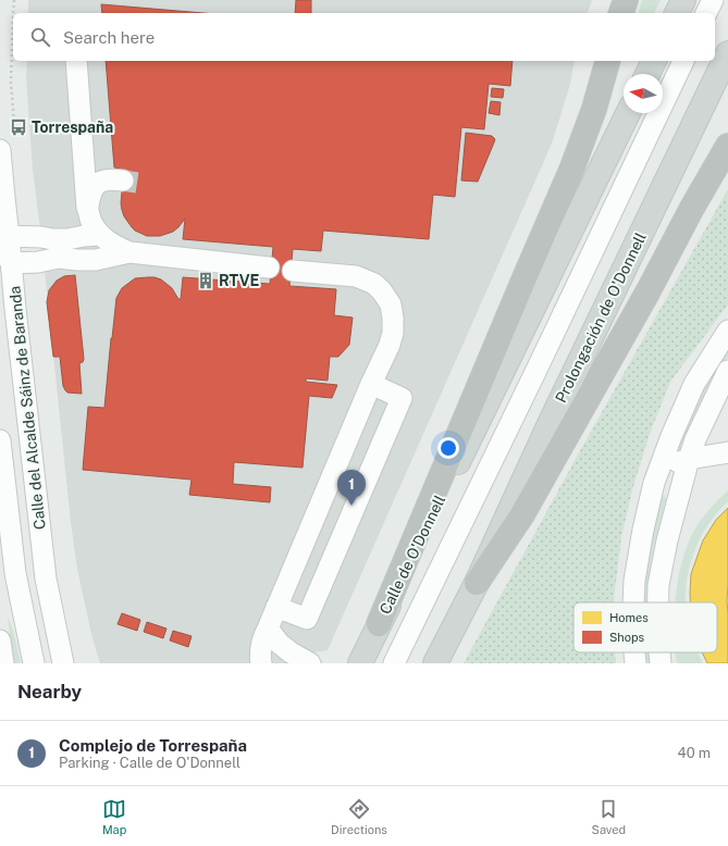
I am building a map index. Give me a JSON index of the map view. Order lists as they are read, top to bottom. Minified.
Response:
{"streets":{"main road":["Prolongación de O'Donnell","Calle de O'Donnell"],"street":["Calle del Alcalde Sáinz de Baranda"]},"places":{"bus stop":["Torrespaña"],"building":["RTVE"]},"legend":["Homes","Shops"],"north":"left","page":{"search":"Search here","pins":"1","heading":"Nearby","list":[{"mark":"1","name":"Complejo de Torrespaña","note":"Parking · Calle de O'Donnell","value":"40 m"}],"nav":["Map","Directions","Saved"]}}
